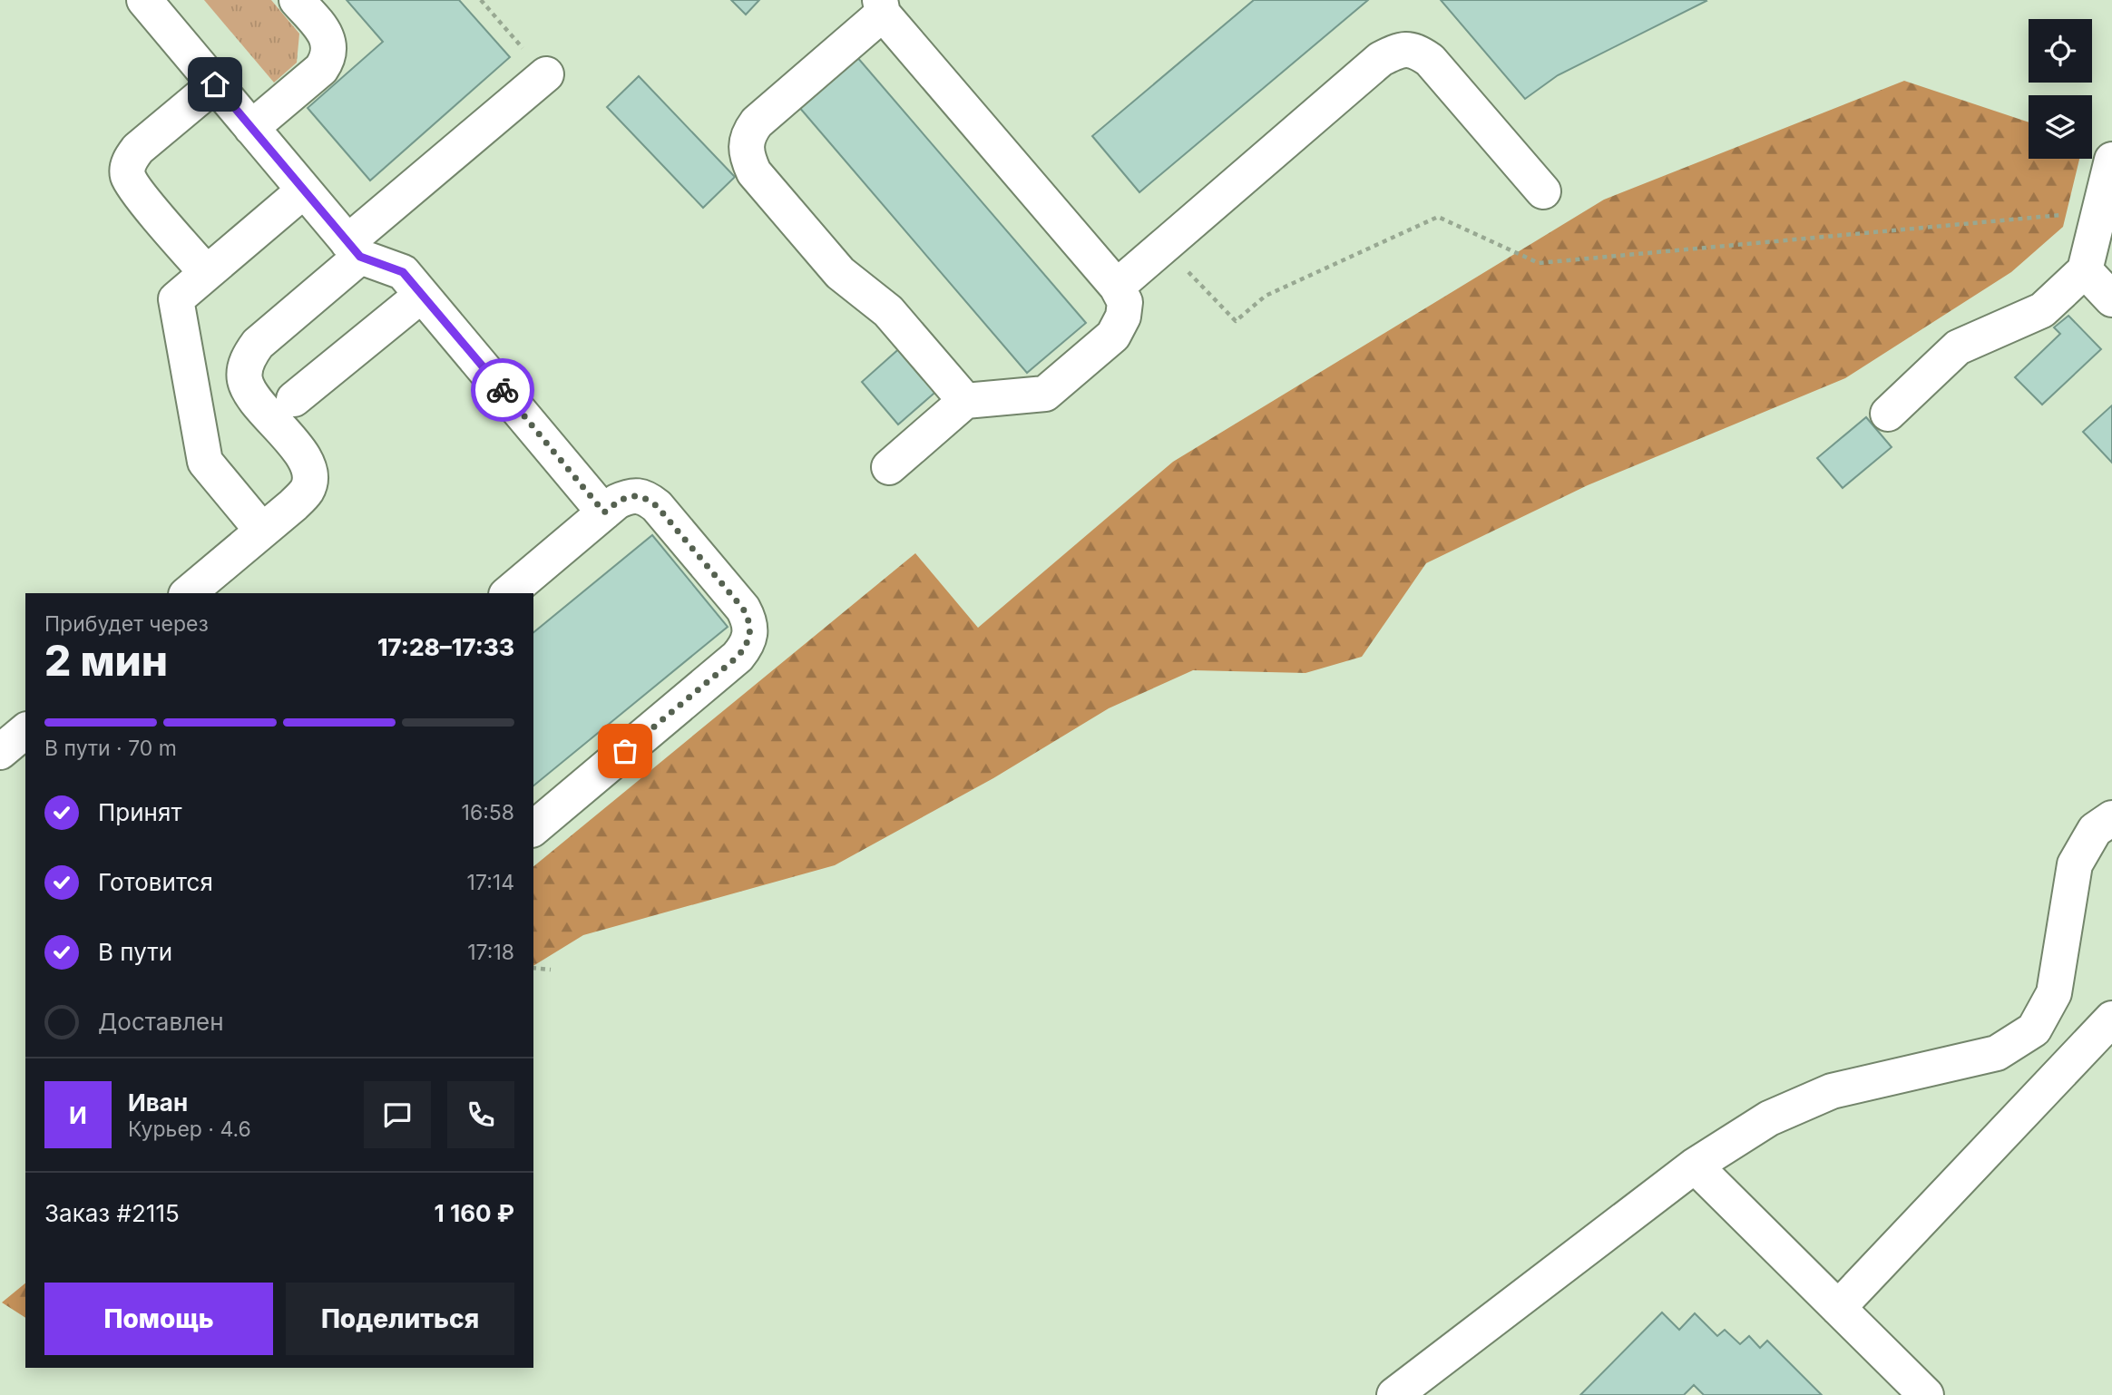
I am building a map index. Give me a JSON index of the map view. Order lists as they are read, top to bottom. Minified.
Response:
{"page":{"heading":["2 мин","Прибудет через","17:28–17:33"],"panel":["Иван","Курьер · 4.6","Заказ #2115","1 160 ₽"],"bar":"В пути · 70 m","list":[["Принят","16:58"],["Готовится","17:14"],["В пути","17:18"],"Доставлен"],"round":"И","buttons":["Помощь","Поделиться"]}}
